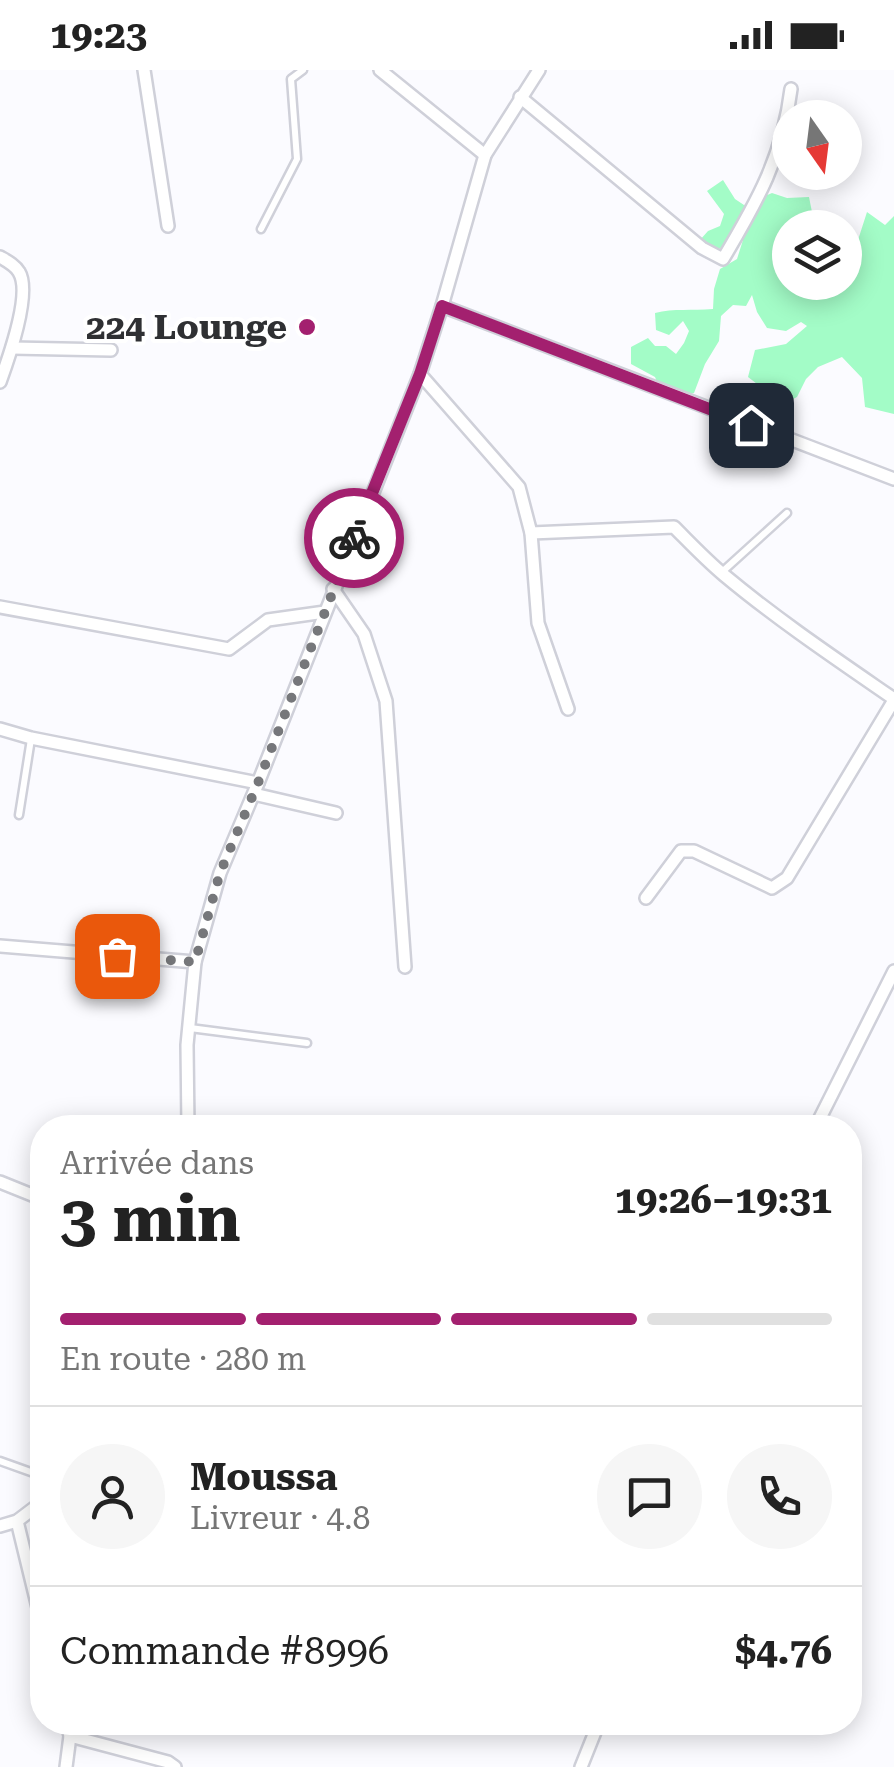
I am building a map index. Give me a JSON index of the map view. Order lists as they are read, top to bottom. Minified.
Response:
{"places":["224 Lounge"],"north":"bottom","page":{"status":"19:23","heading":["3 min","Arrivée dans","19:26–19:31"],"panel":["Moussa","Livreur · 4.8","Commande #8996","$4.76"],"bar":"En route · 280 m"}}
